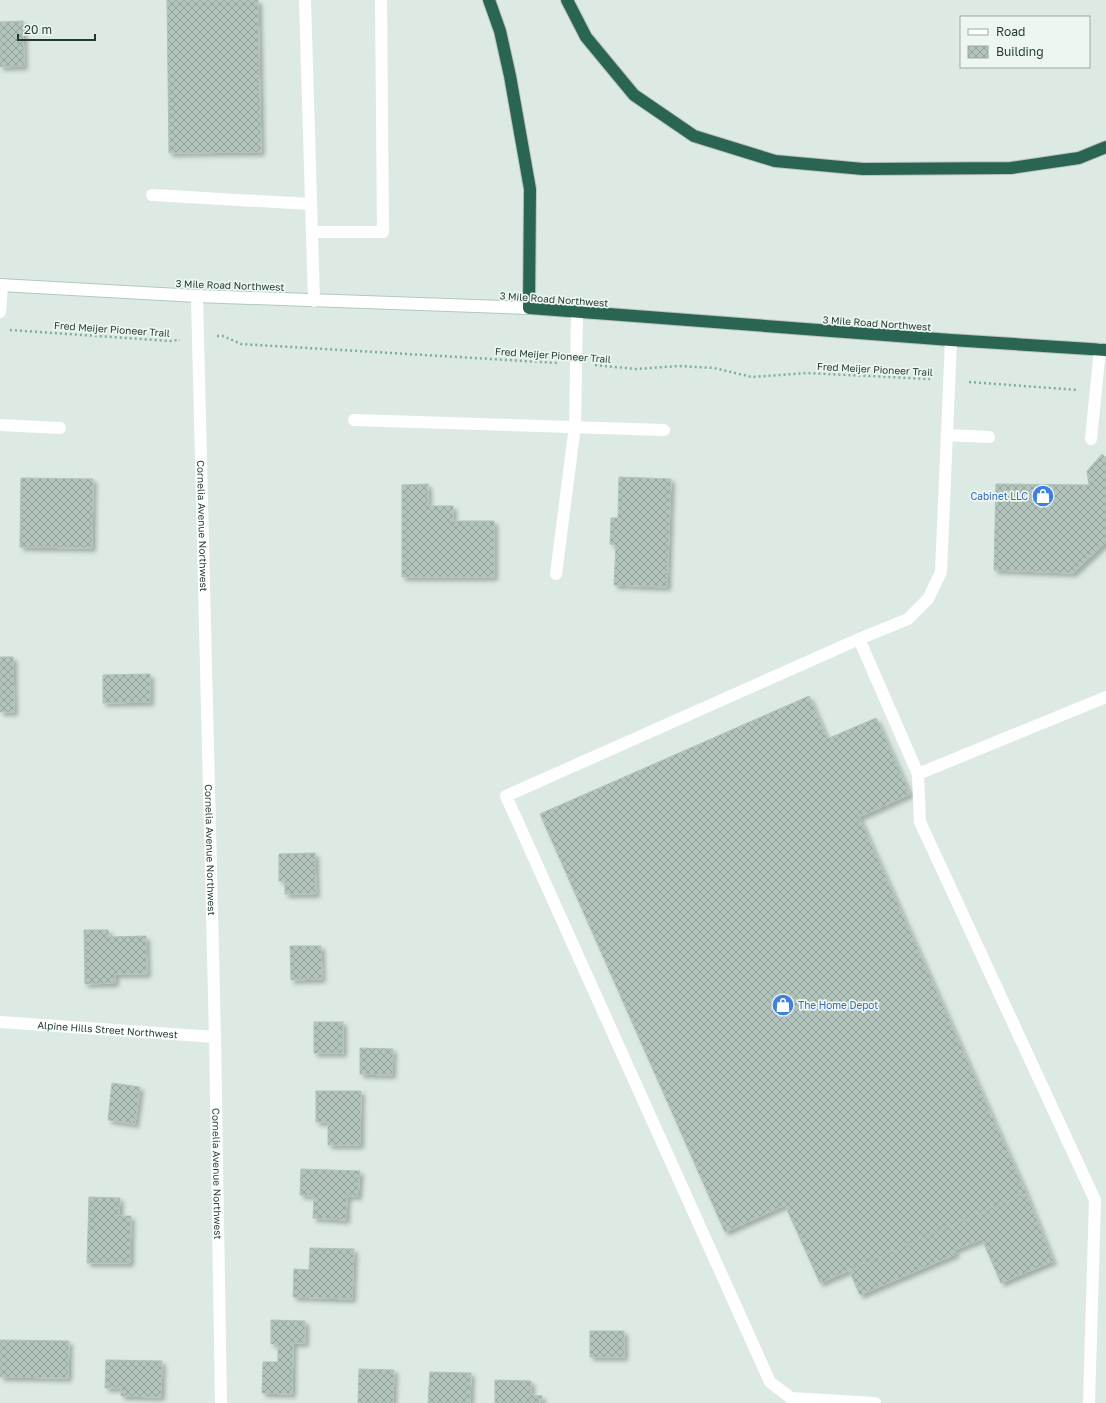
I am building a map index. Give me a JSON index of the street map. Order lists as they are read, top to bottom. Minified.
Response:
{"streets":{"highway":["3 Mile Road Northwest"],"street":["Cornelia Avenue Northwest","Alpine Hills Street Northwest"],"path":["Fred Meijer Pioneer Trail"]},"crossings":[["3 Mile Road Northwest","Cornelia Avenue Northwest"],["Fred Meijer Pioneer Trail","Cornelia Avenue Northwest"],["Cornelia Avenue Northwest","Alpine Hills Street Northwest"]],"places":{"shop":["Cabinet LLC","The Home Depot"]},"legend":["Road","Building"],"scale_bar":"20 m"}
